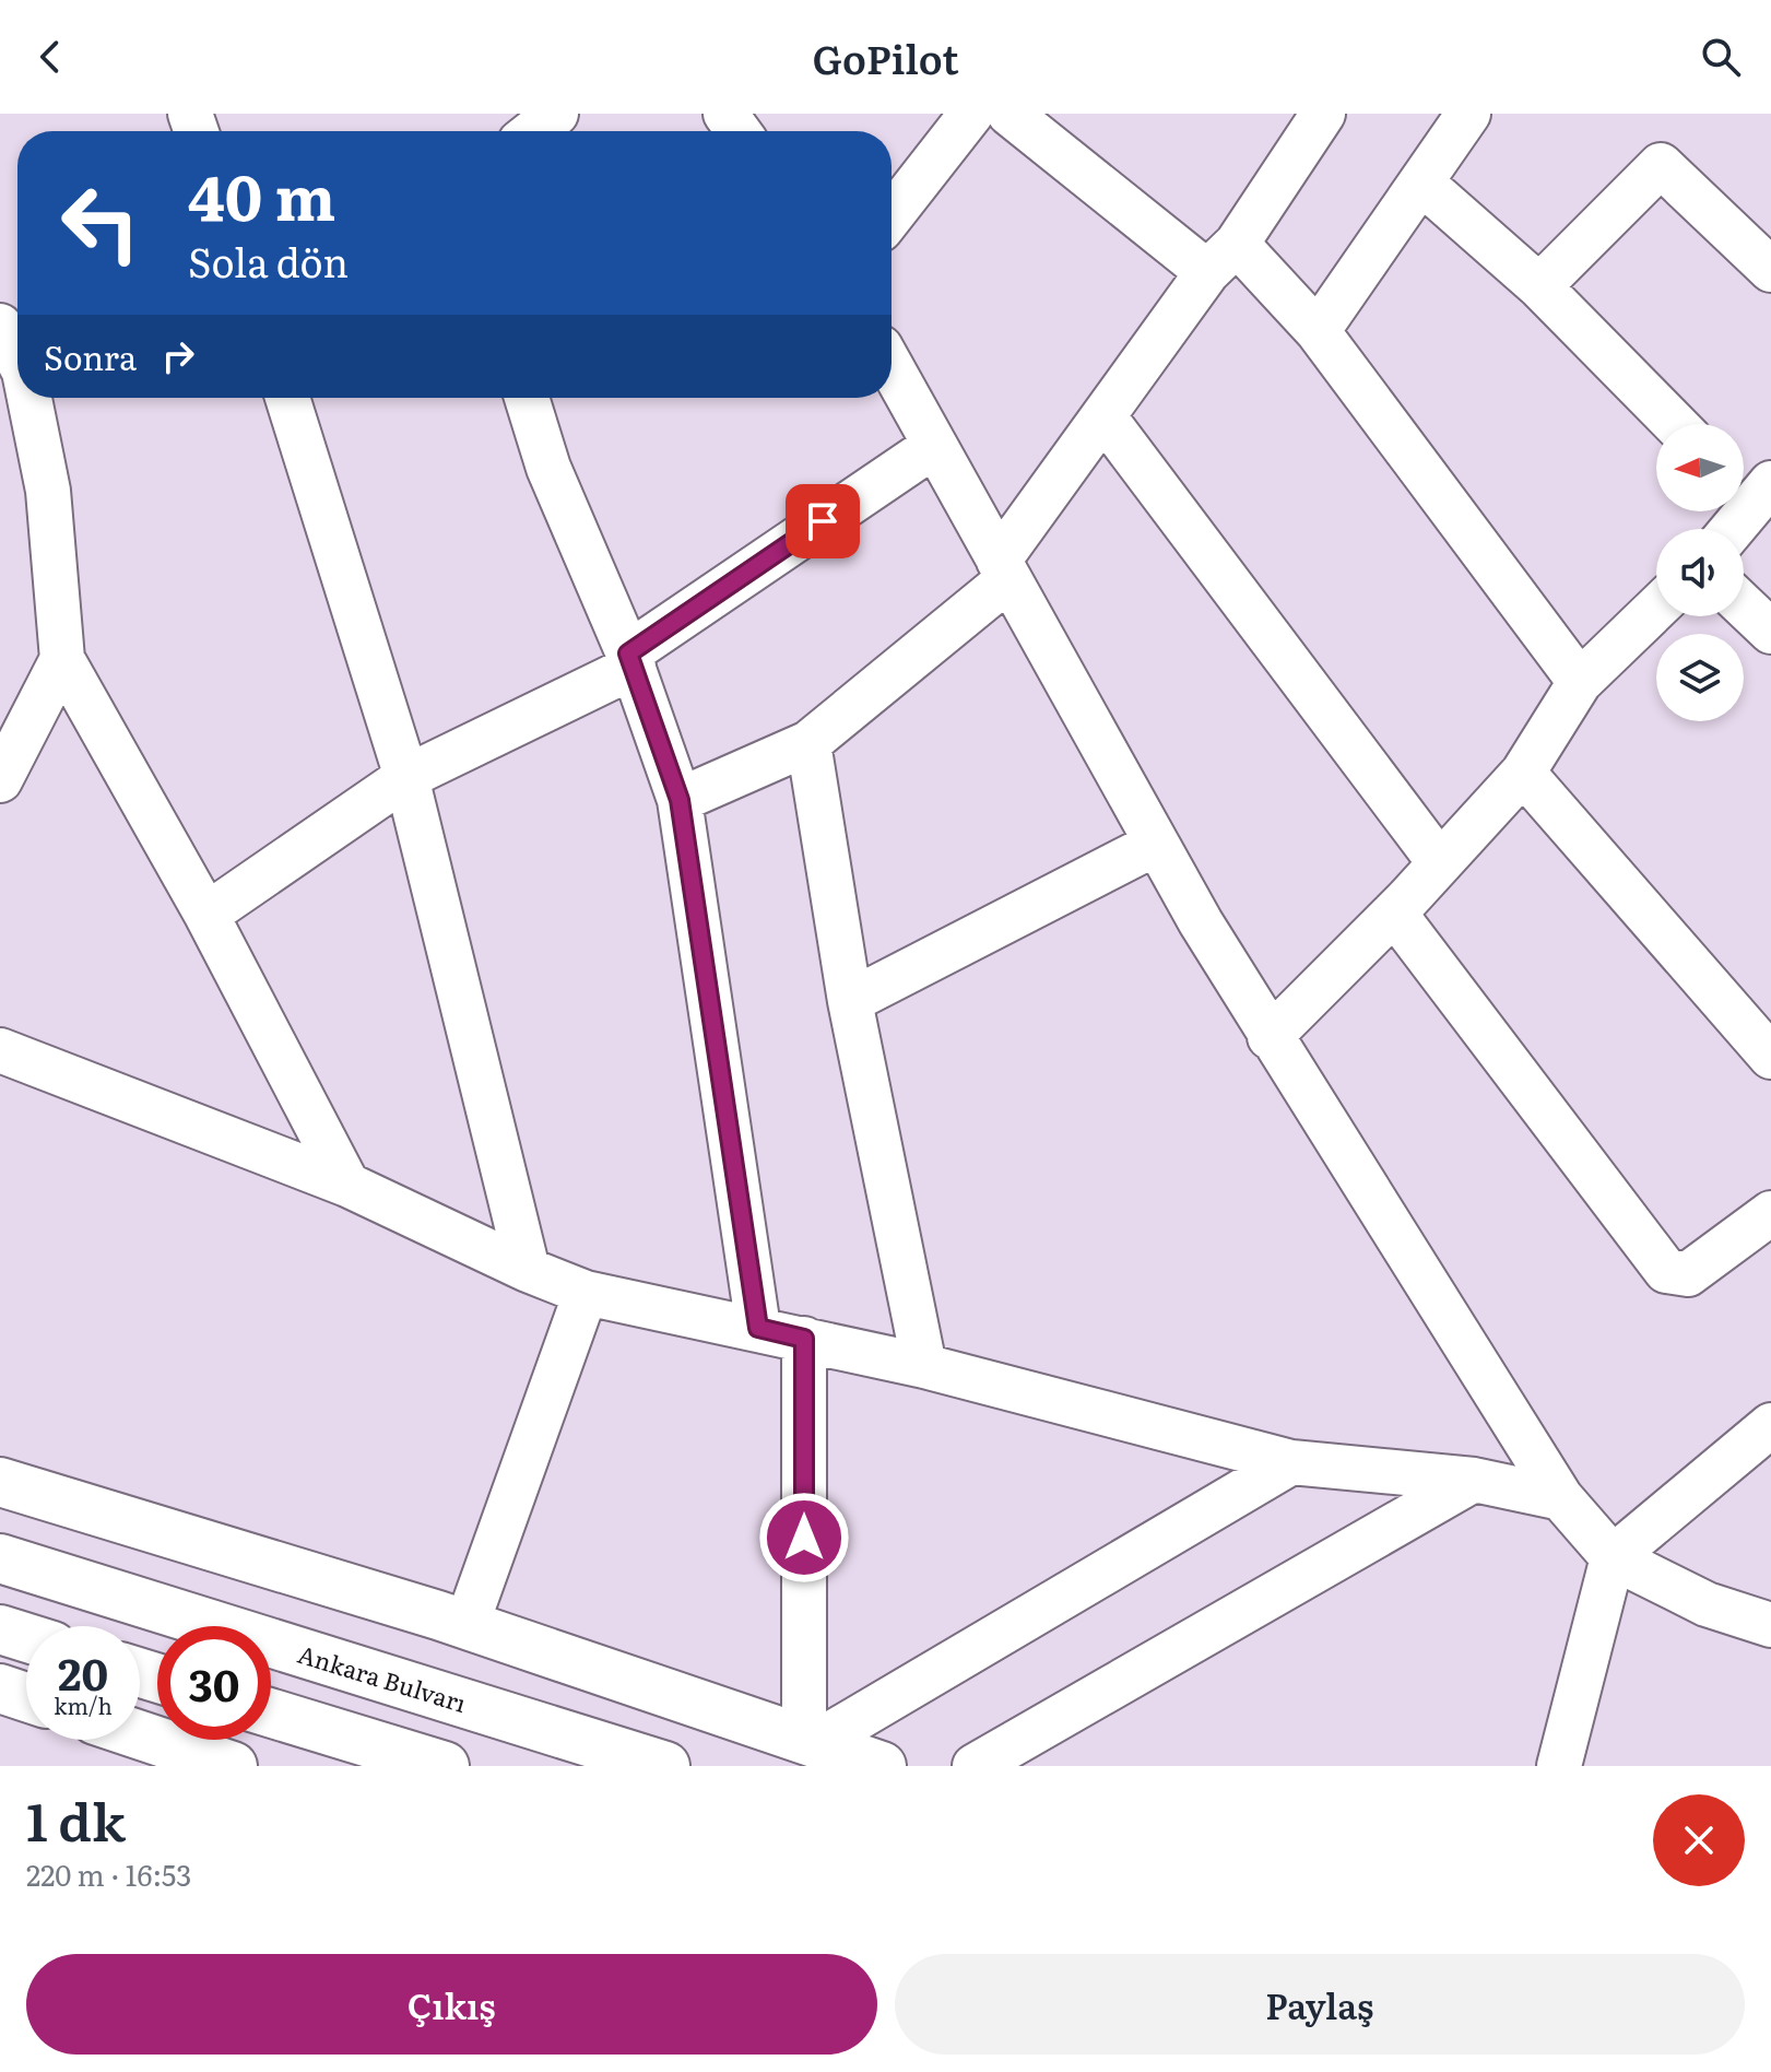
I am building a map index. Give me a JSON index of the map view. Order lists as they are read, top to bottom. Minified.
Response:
{"streets":{"main road":["Ankara Bulvarı"]},"north":"left","page":{"header":"GoPilot","turn":["40 m","Sola dön"],"then":"Sonra","speed":"20 km/h","limit":"30","heading":["1 dk","220 m · 16:53"],"buttons":["Çıkış","Paylaş"]}}
